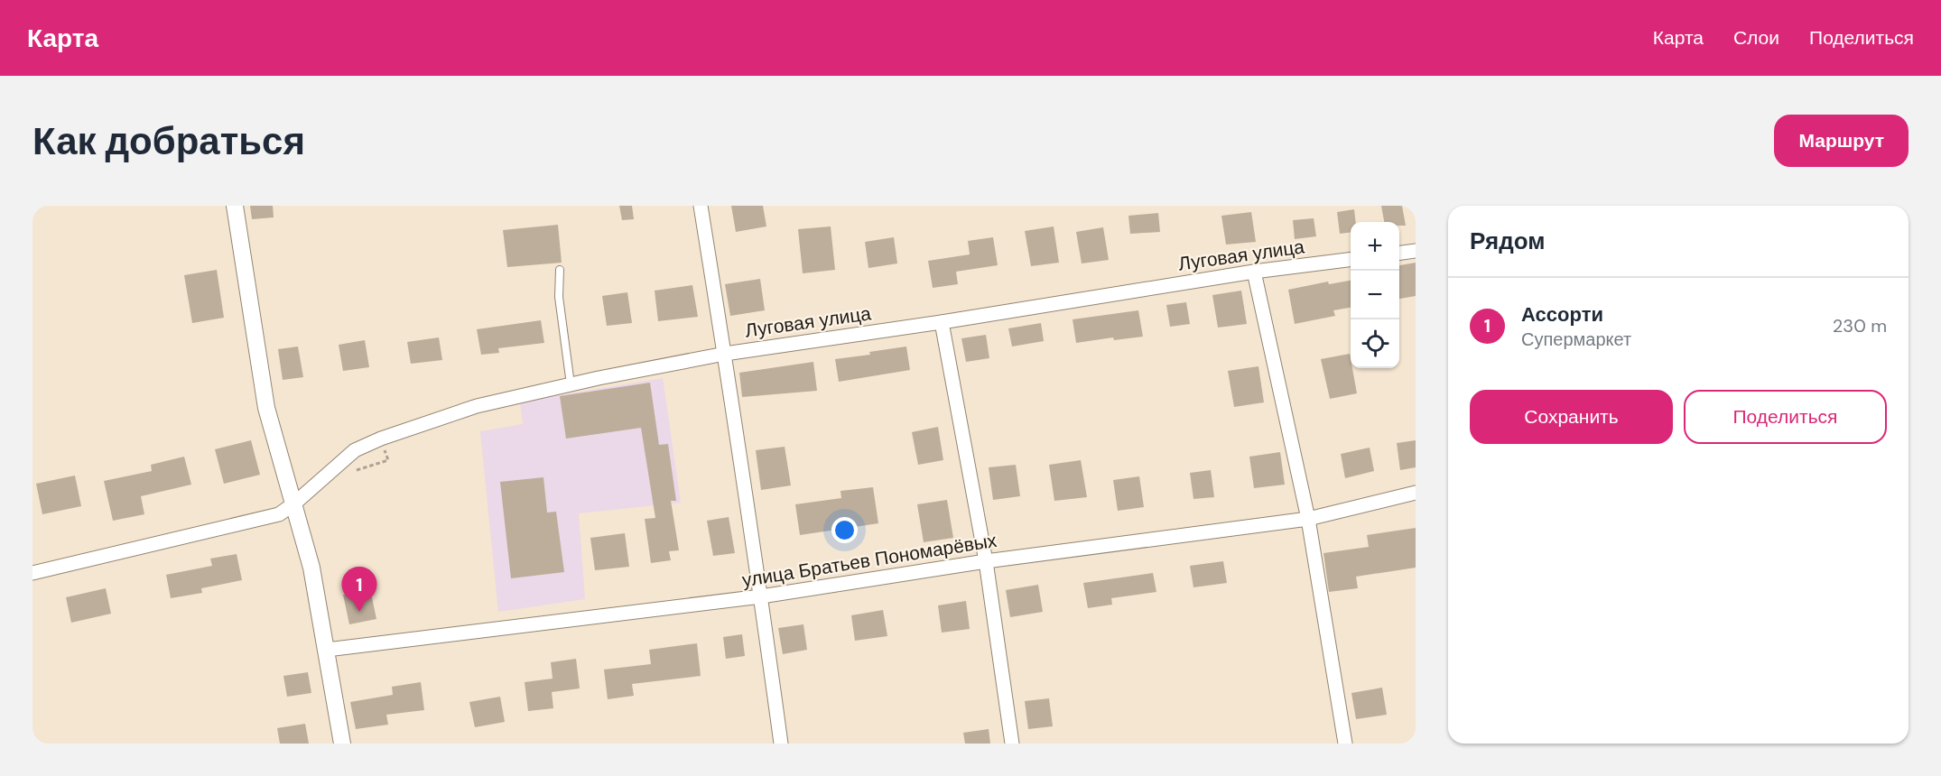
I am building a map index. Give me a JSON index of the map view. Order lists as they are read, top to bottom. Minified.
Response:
{"streets":{"street":["Луговая улица","улица Братьев Пономарёвых"]},"page":{"header":"Карта","nav":["Карта","Слои","Поделиться"],"buttons":["Маршрут",["Сохранить","Поделиться"]],"title":"Как добраться","heading":"Рядом","map_buttons":["+","−"],"list":[{"mark":"1","name":"Ассорти","note":"Супермаркет","value":"230 m"}],"pins":"1"}}
